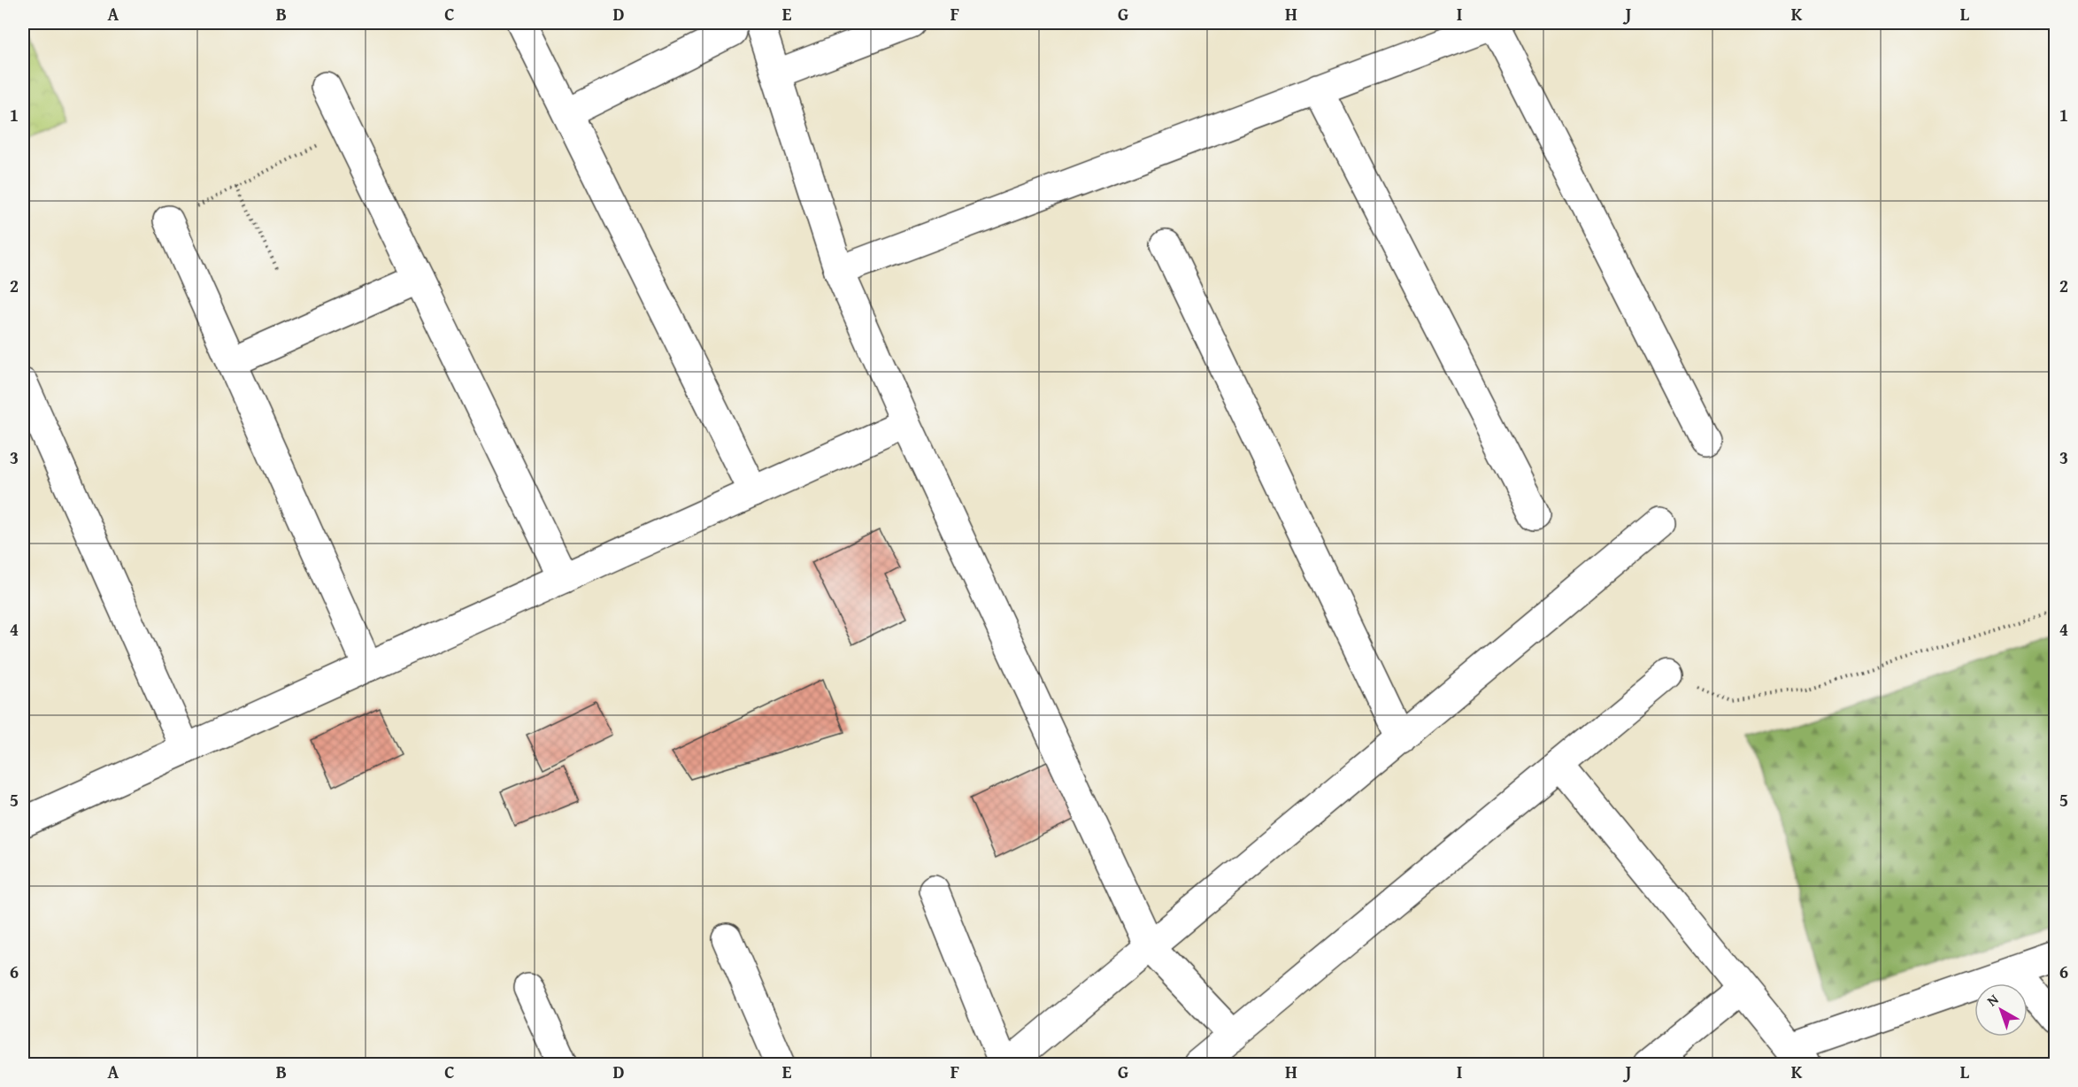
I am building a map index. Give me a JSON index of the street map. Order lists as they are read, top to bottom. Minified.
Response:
{"north":"top left","grid":{"columns":["A","B","C","D","E","F","G","H","I","J","K","L"],"rows":["1","2","3","4","5","6"]}}
